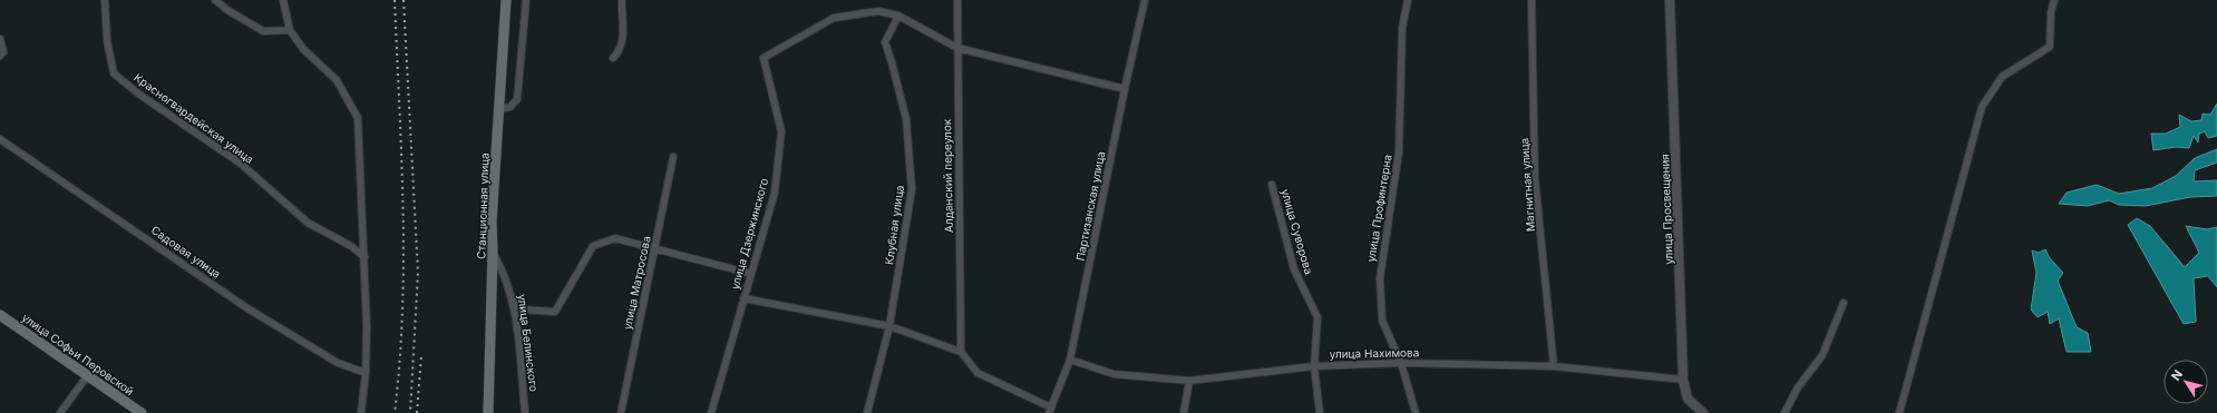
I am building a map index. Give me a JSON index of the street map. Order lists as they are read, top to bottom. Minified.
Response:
{"streets":{"main road":["Станционная улица","улица Софьи Перовской"],"street":["Красногвардейская улица","Алданский переулок","Магнитная улица","Партизанская улица","улица Профинтерна","улица Просвещения","Клубная улица","улица Суворова","улица Дзержинского","Садовая улица","улица Матросова","улица Белинского","улица Нахимова"]},"crossings":[["Магнитная улица","улица Нахимова"],["Станционная улица","улица Белинского"],["Партизанская улица","улица Нахимова"],["улица Профинтерна","улица Нахимова"],["улица Просвещения","улица Нахимова"],["Клубная улица","улица Дзержинского"],["улица Суворова","улица Нахимова"]],"north":"top left"}
